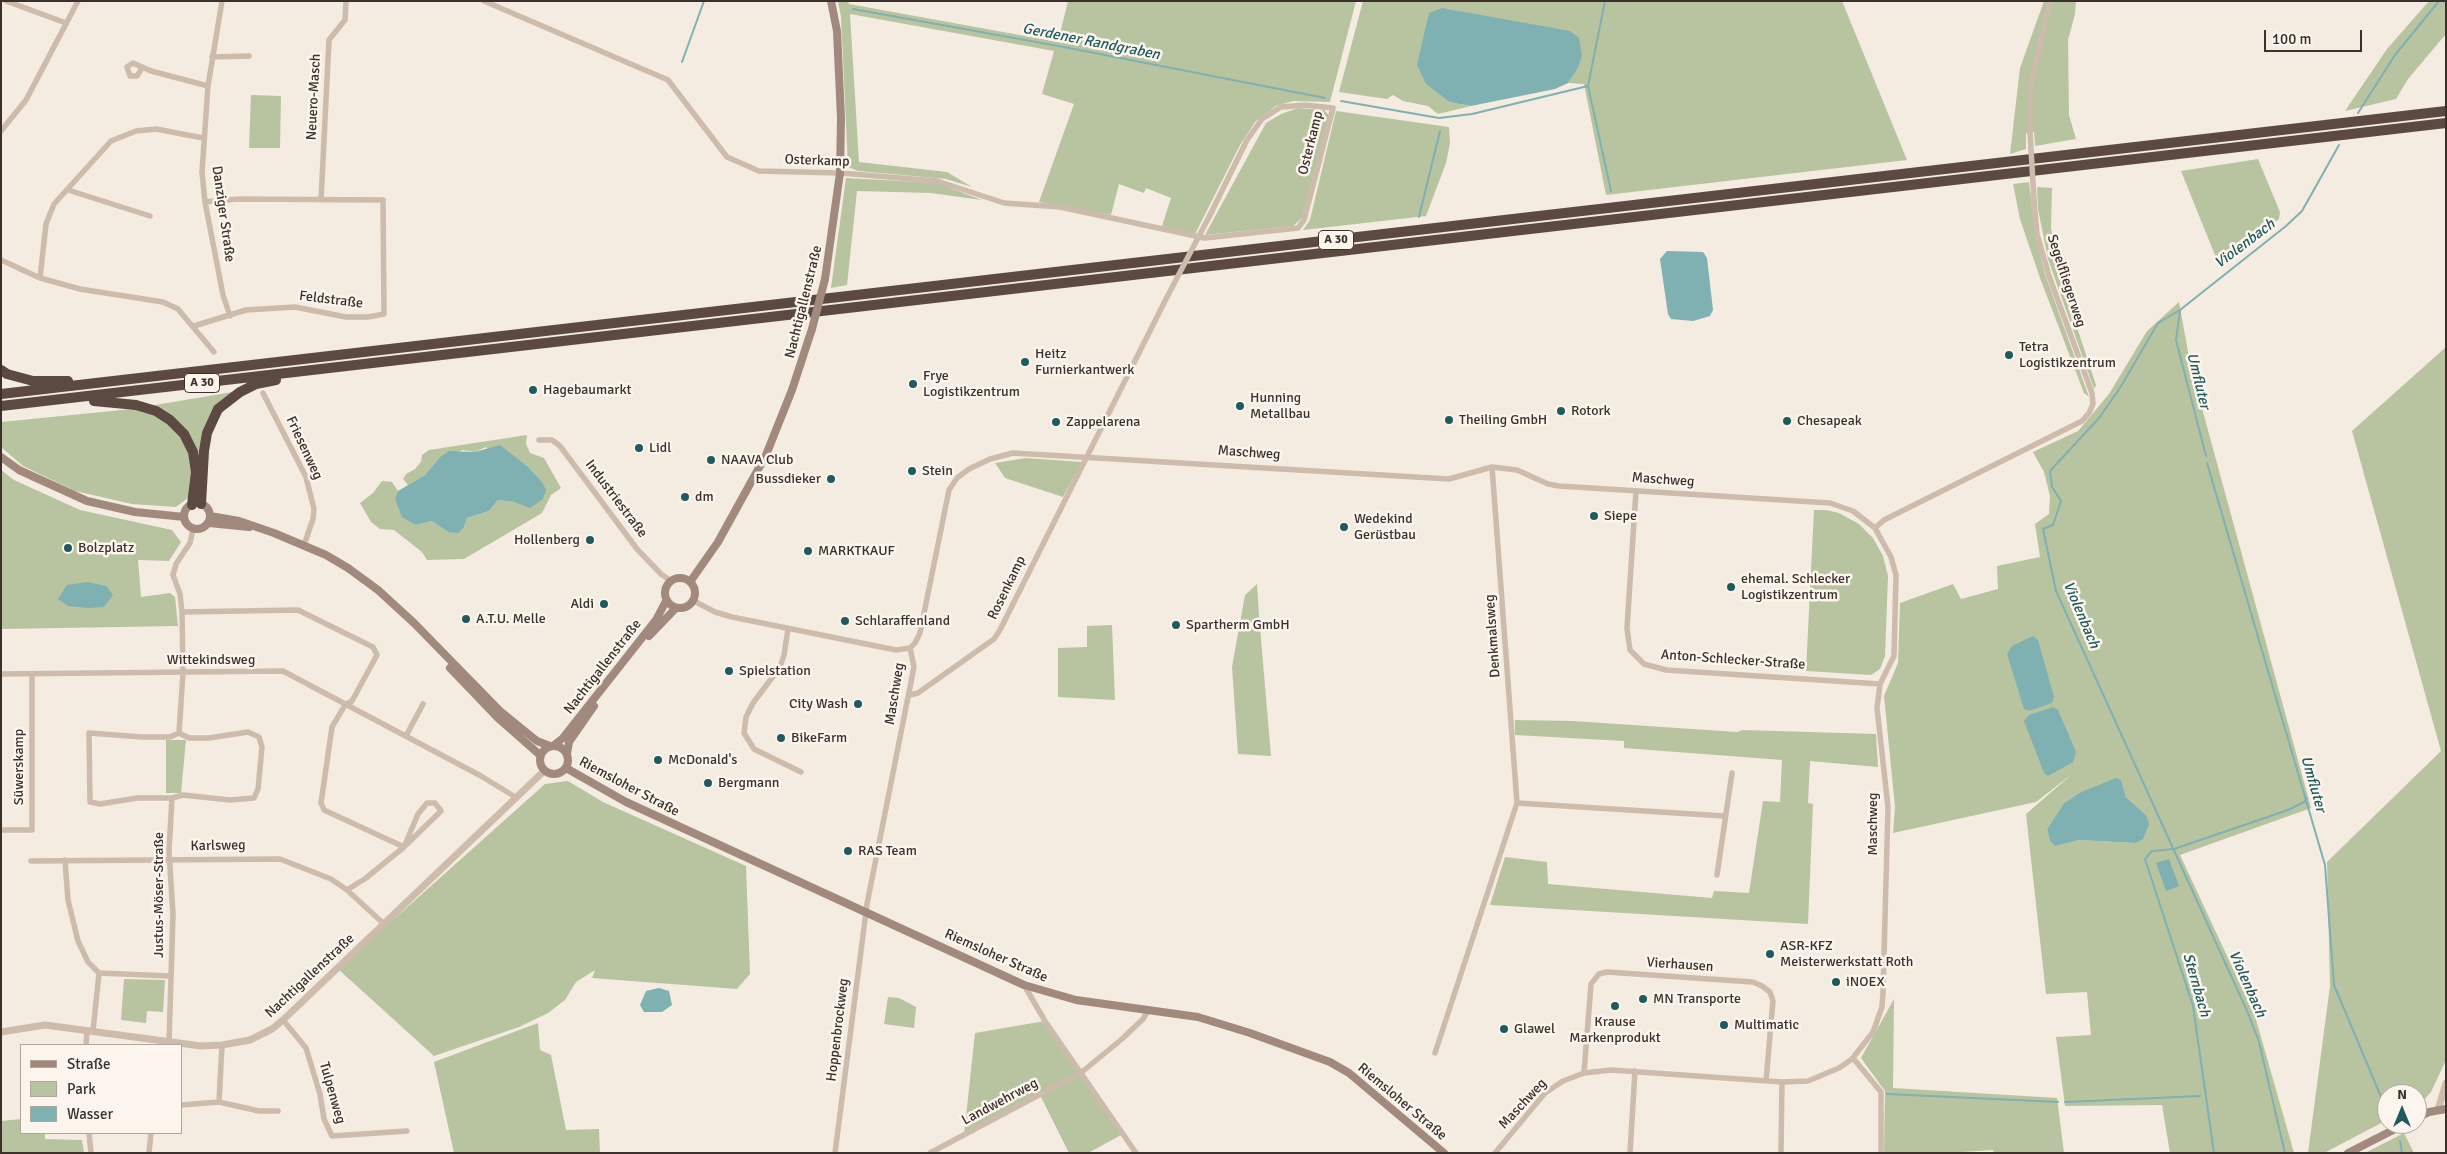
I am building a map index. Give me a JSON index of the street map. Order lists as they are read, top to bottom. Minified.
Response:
{"streets":{"highway":["A 30"],"main road":["Nachtigallenstraße","Riemsloher Straße"],"street":["Neuero-Masch","Osterkamp","Danziger Straße","Segelfliegerweg","Feldstraße","Friesenweg","Maschweg","Industriestraße","Rosenkamp","Denkmalsweg","Wittekindsweg","Anton-Schlecker-Straße","Süwerskamp","Karlsweg","Justus-Möser-Straße","Vierhausen","Hoppenbrockweg","Tulpenweg","Landwehrweg"]},"crossings":[["Neuero-Masch","Feldstraße"],["Osterkamp","Nachtigallenstraße"],["Osterkamp","Maschweg"],["Osterkamp","Rosenkamp"],["Danziger Straße","Feldstraße"],["Segelfliegerweg","Maschweg"],["Nachtigallenstraße","Industriestraße"],["Nachtigallenstraße","Wittekindsweg"],["Nachtigallenstraße","Riemsloher Straße"],["Nachtigallenstraße","Karlsweg"],["Nachtigallenstraße","Justus-Möser-Straße"],["Nachtigallenstraße","Tulpenweg"],["Maschweg","Rosenkamp"],["Maschweg","Denkmalsweg"],["Maschweg","Anton-Schlecker-Straße"],["Maschweg","Riemsloher Straße"],["Maschweg","Vierhausen"],["Maschweg","Hoppenbrockweg"],["Wittekindsweg","Süwerskamp"],["Riemsloher Straße","Hoppenbrockweg"],["Riemsloher Straße","Landwehrweg"],["Karlsweg","Justus-Möser-Straße"]],"water":["Gerdener Randgraben","Violenbach","Umfluter","Sternbach"],"places":["Tetra Logistikzentrum","Heitz Furnierkantwerk","Frye Logistikzentrum","Hagebaumarkt","Hunning Metallbau","Rotork","Theiling GmbH","Chesapeak","Zappelarena","Lidl","NAAVA Club","Stein","Bussdieker","dm","Siepe","Wedekind Gerüstbau","Hollenberg","Bolzplatz","MARKTKAUF","ehemal. Schlecker Logistikzentrum","Aldi","A.T.U. Melle","Schlaraffenland","Spartherm GmbH","Spielstation","City Wash","BikeFarm","McDonald's","Bergmann","RAS Team","ASR-KFZ Meisterwerkstatt Roth","iNOEX","MN Transporte","Krause Markenprodukt","Multimatic","Glawel"],"legend":["Straße","Park","Wasser"],"scale_bar":"100 m","north":"top"}
